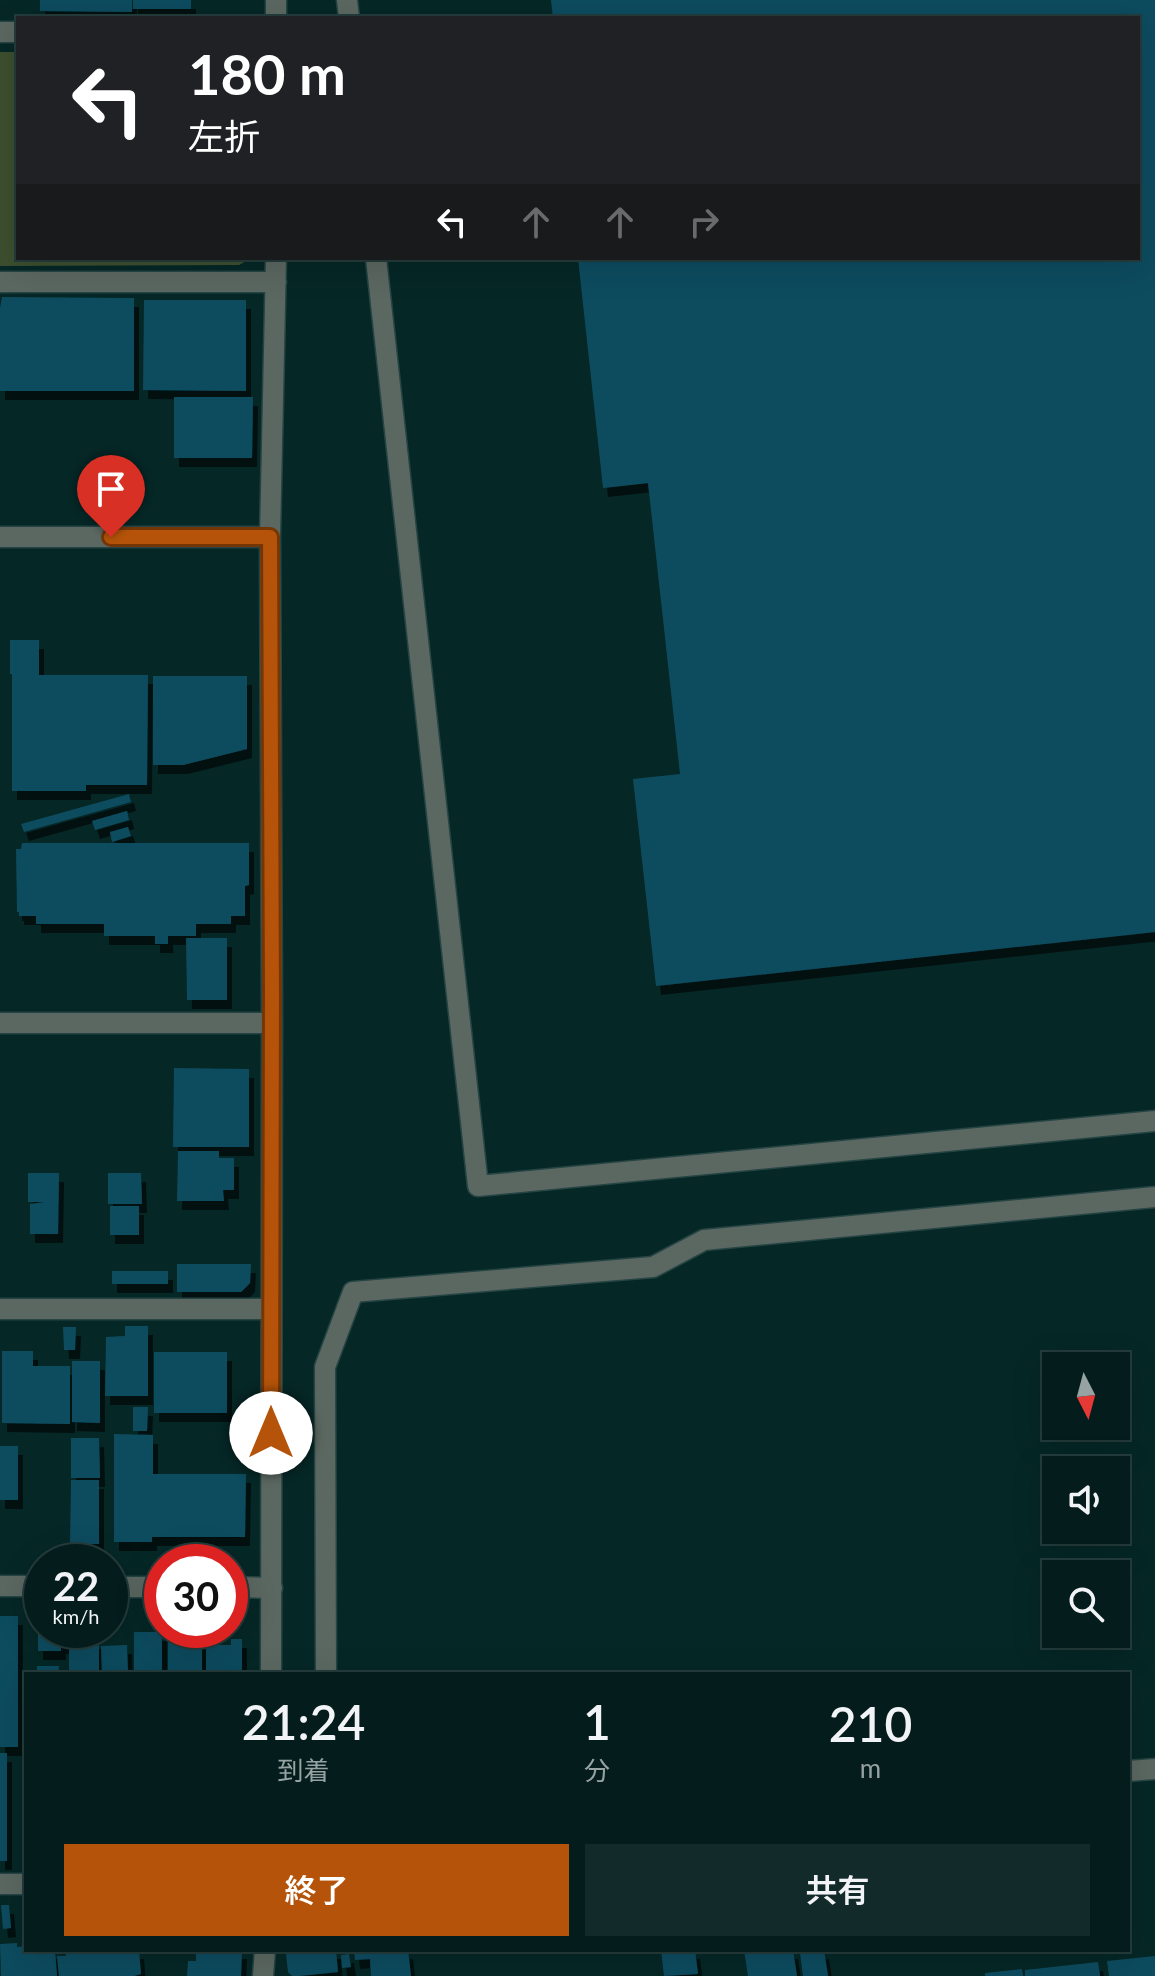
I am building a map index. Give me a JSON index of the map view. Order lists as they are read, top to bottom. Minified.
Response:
{"north":"bottom","page":{"turn":["180 m","左折"],"speed":"22 km/h","limit":"30","eta":["21:24","到着","1","分","210","m"],"buttons":["終了","共有"]}}
